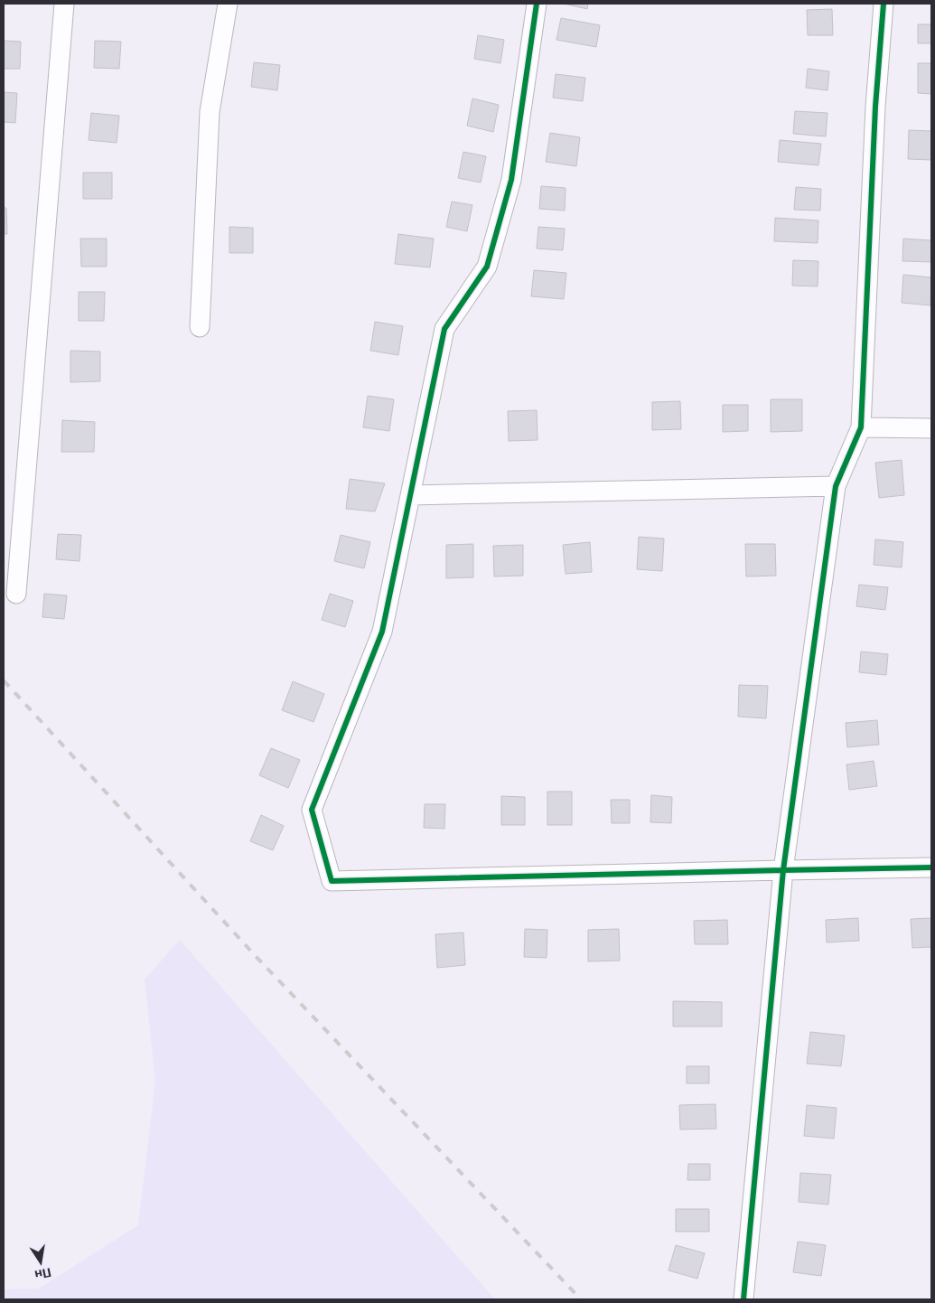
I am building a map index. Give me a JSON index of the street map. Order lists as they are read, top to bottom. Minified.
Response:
{"north":"bottom"}
